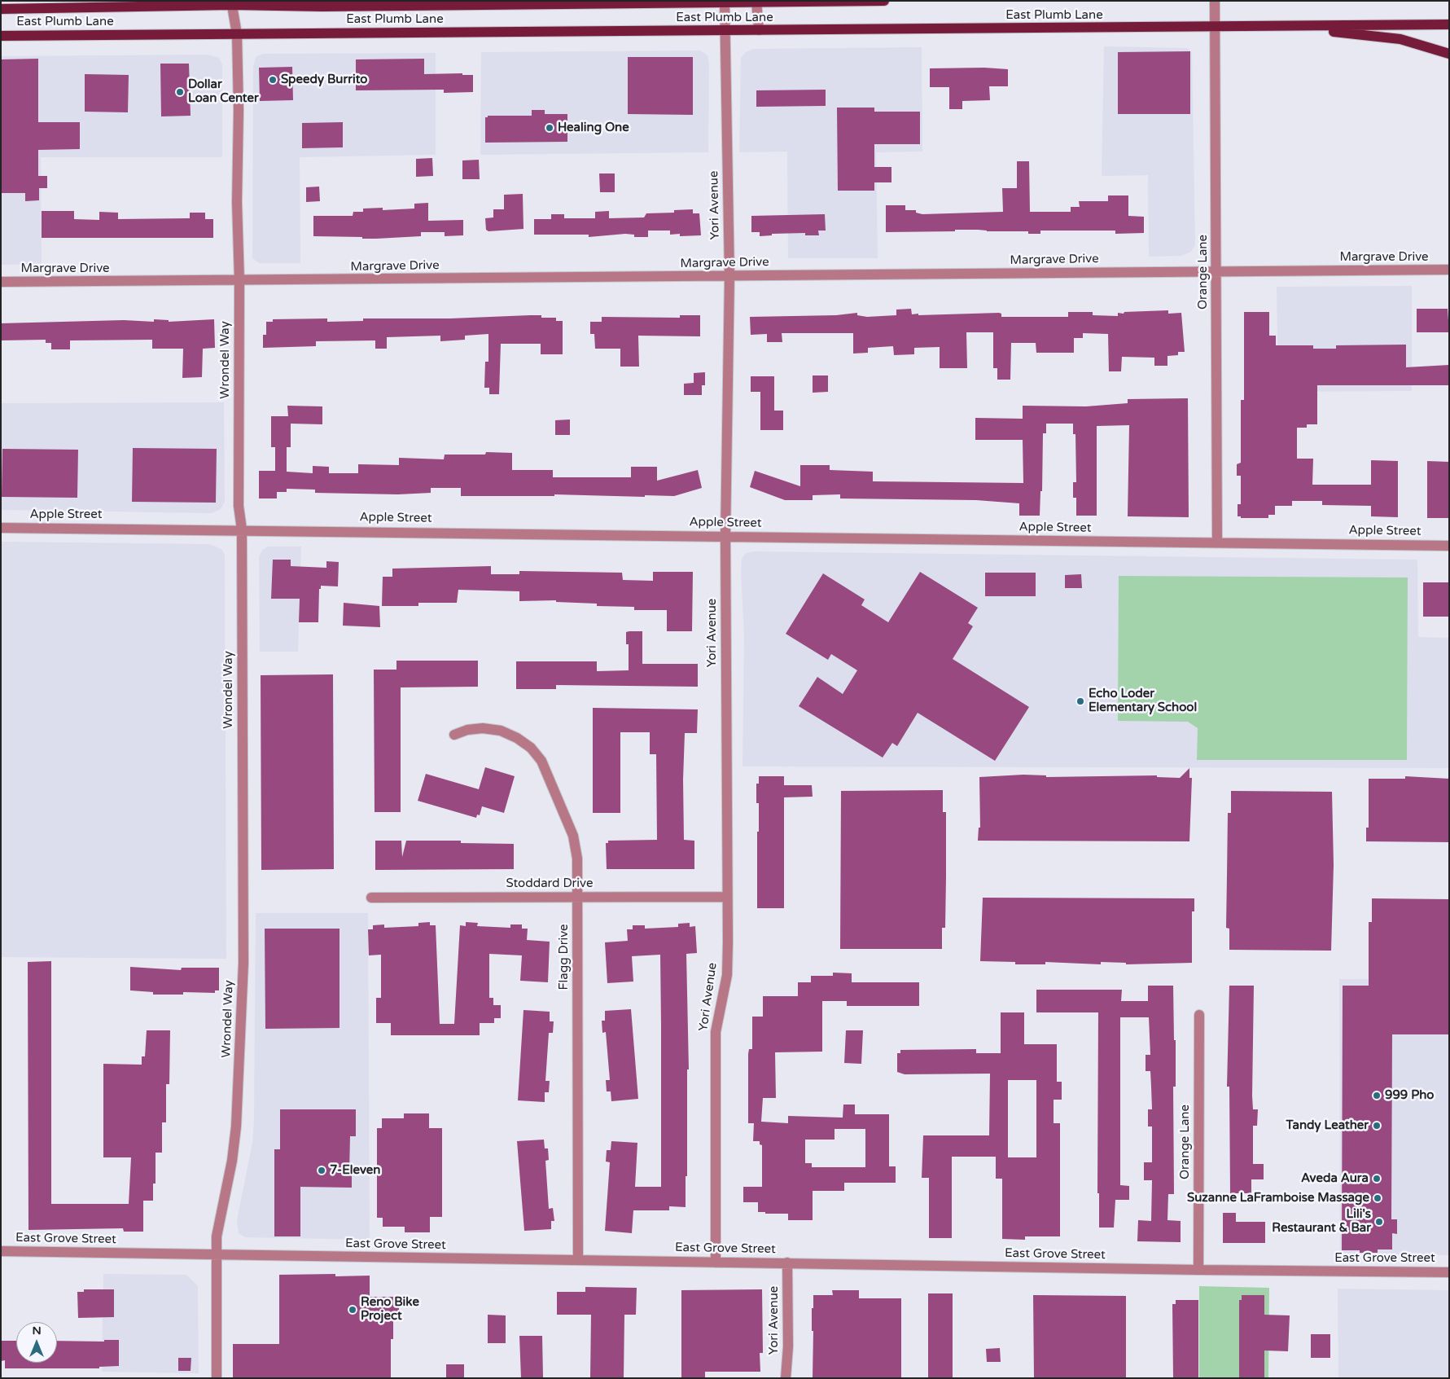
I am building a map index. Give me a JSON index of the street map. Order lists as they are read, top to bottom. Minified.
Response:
{"streets":{"main road":["East Plumb Lane"],"street":["Yori Avenue","Margrave Drive","Orange Lane","Wrondel Way","Apple Street","Stoddard Drive","Flagg Drive","East Grove Street"]},"crossings":[["East Plumb Lane","Yori Avenue"],["East Plumb Lane","Orange Lane"],["East Plumb Lane","Wrondel Way"],["Yori Avenue","Margrave Drive"],["Yori Avenue","Apple Street"],["Yori Avenue","Stoddard Drive"],["Yori Avenue","East Grove Street"],["Margrave Drive","Orange Lane"],["Margrave Drive","Wrondel Way"],["Orange Lane","Apple Street"],["Orange Lane","East Grove Street"],["Wrondel Way","Apple Street"],["Wrondel Way","East Grove Street"],["Stoddard Drive","Flagg Drive"],["Flagg Drive","East Grove Street"]],"places":["Speedy Burrito","Dollar Loan Center","Healing One","Echo Loder Elementary School","999 Pho","Tandy Leather","7-Eleven","Aveda Aura","Suzanne LaFramboise Massage","Lili's Restaurant & Bar","Reno Bike Project"],"north":"top"}
